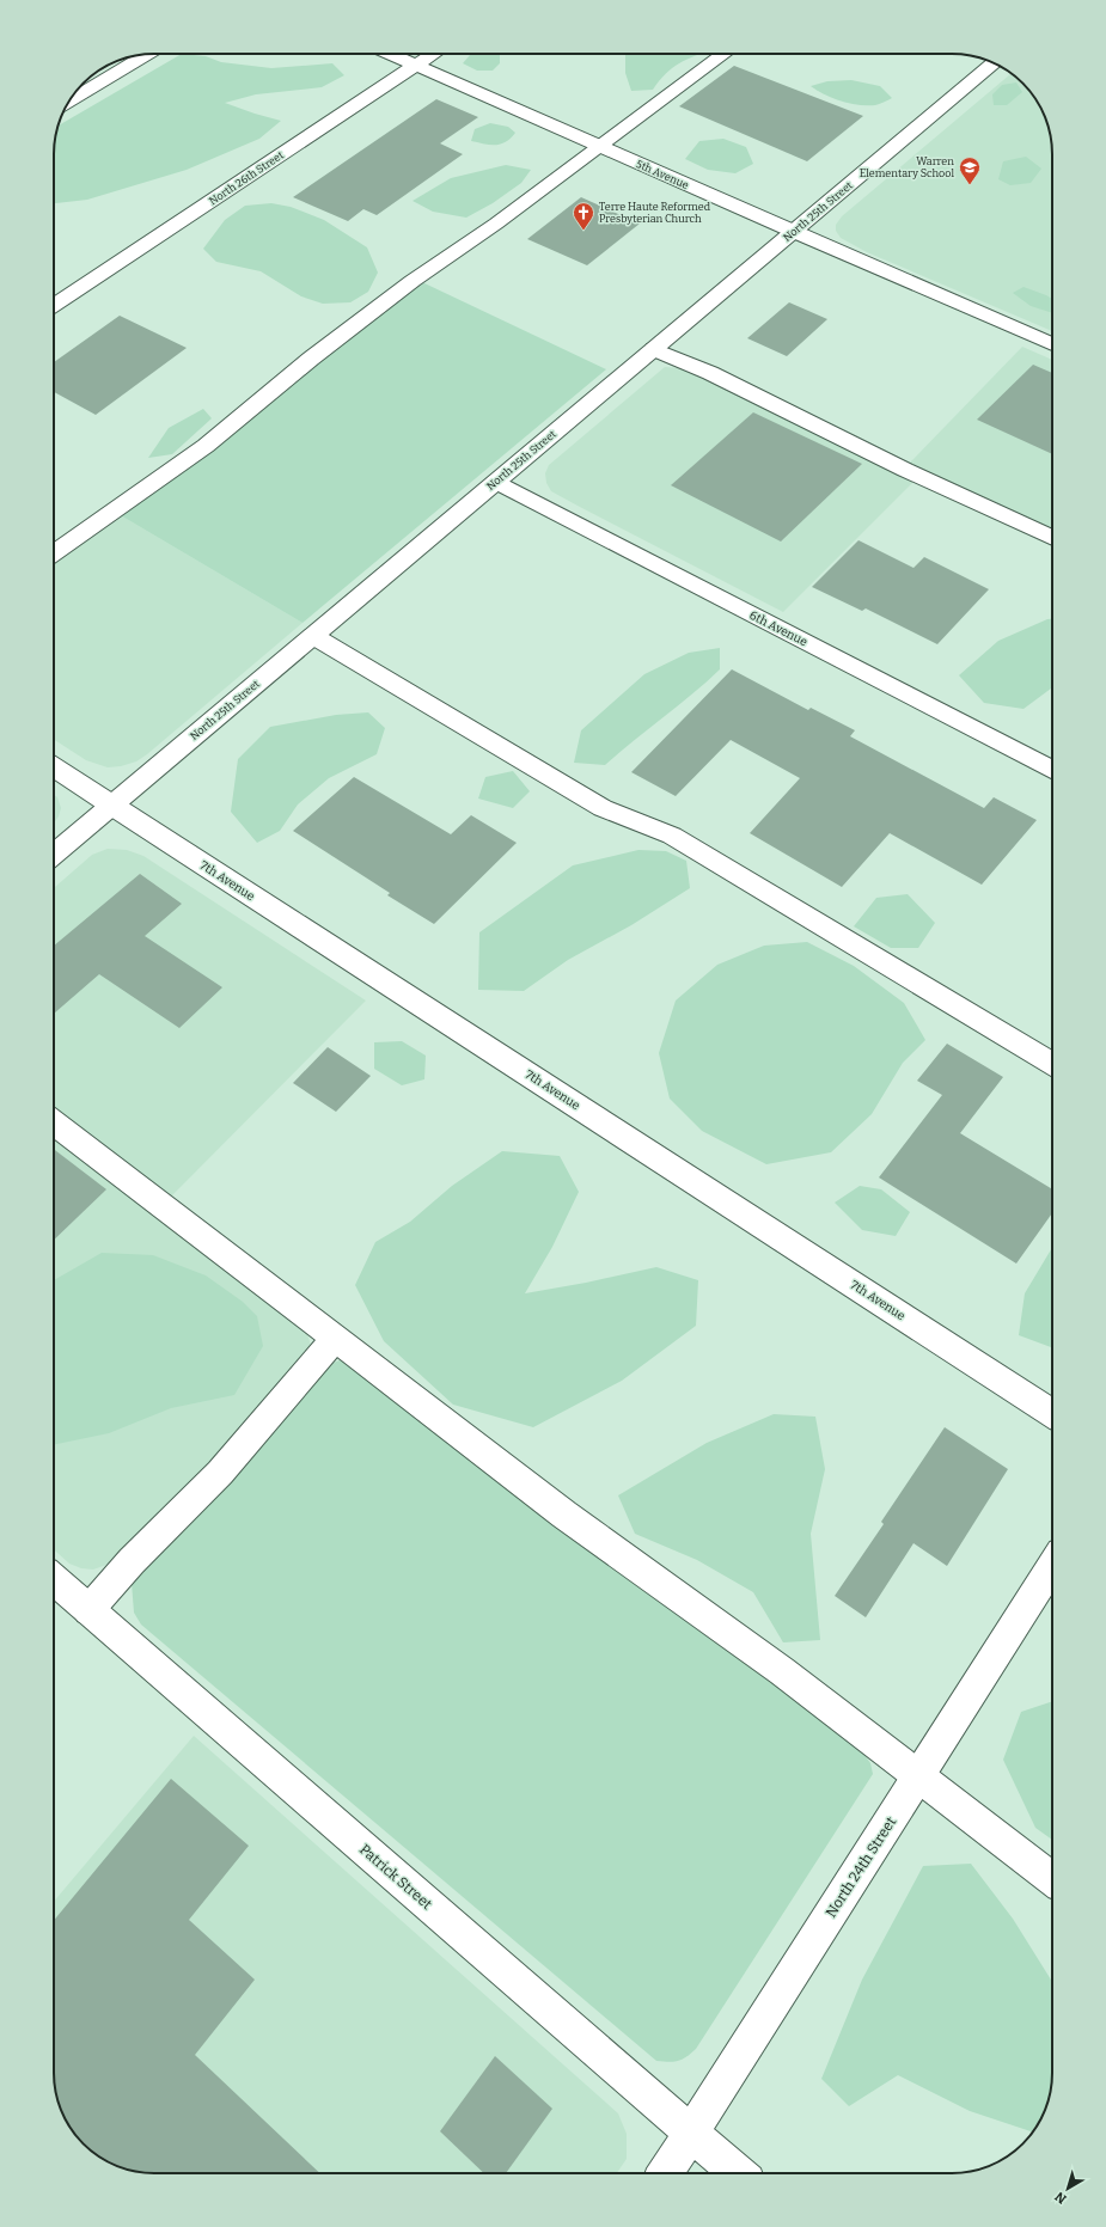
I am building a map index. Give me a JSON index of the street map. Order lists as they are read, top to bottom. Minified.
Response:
{"streets":{"street":["5th Avenue","North 26th Street","North 25th Street","6th Avenue","7th Avenue","North 24th Street","Patrick Street"]},"crossings":[["5th Avenue","North 26th Street"],["5th Avenue","North 25th Street"],["North 25th Street","6th Avenue"],["North 25th Street","7th Avenue"],["North 24th Street","Patrick Street"]],"places":{"school or university":["Warren Elementary School"],"church":["Terre Haute Reformed Presbyterian Church"]},"north":"bottom left"}
